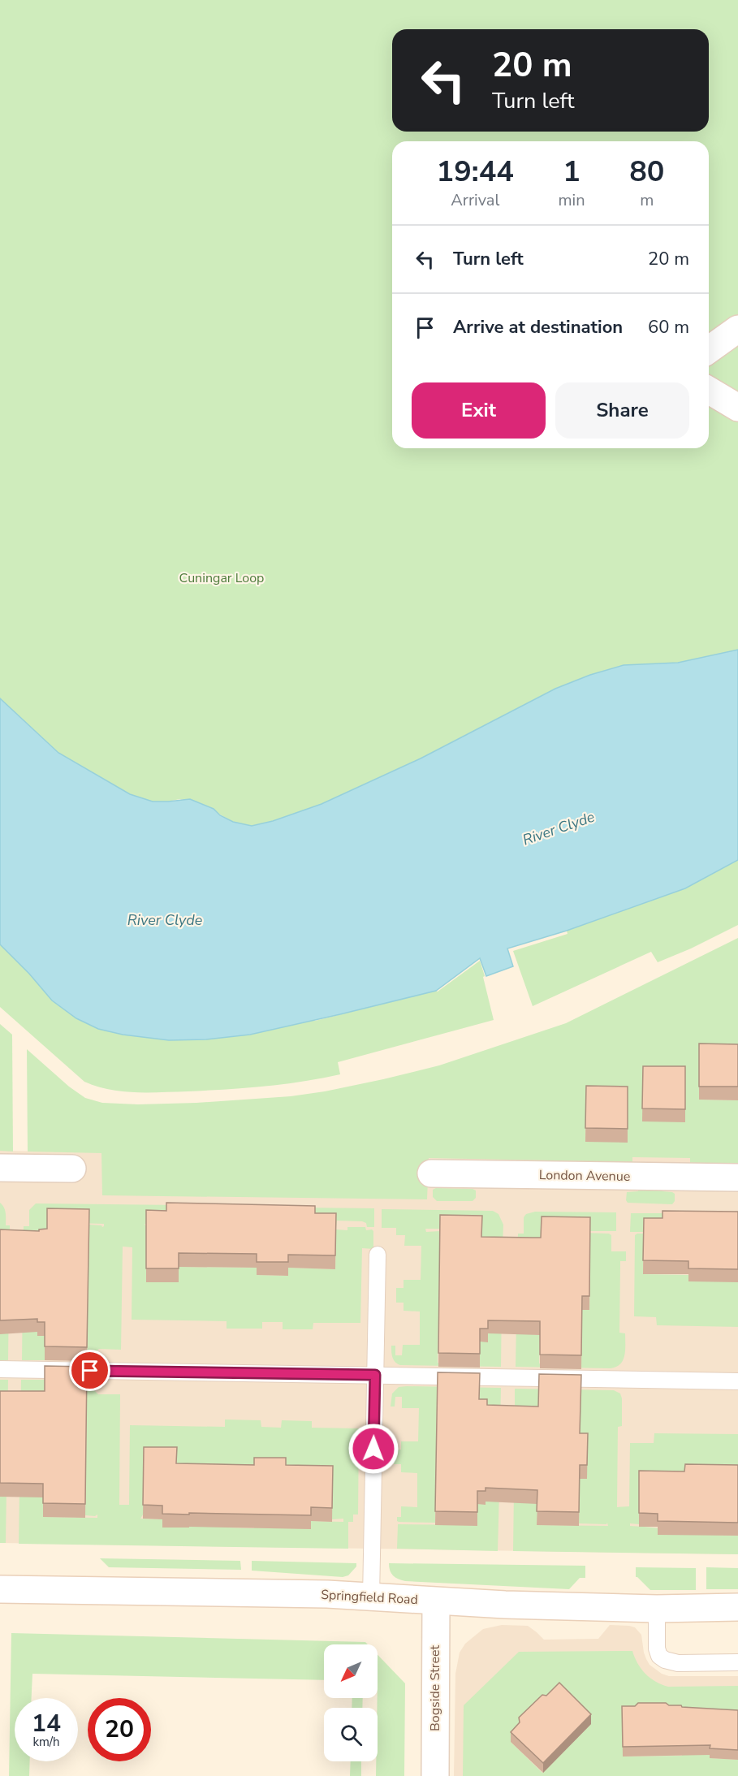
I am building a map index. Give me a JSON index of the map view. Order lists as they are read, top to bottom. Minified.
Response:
{"streets":{"street":["London Avenue","Springfield Road","Bogside Street"]},"crossings":[["Springfield Road","Bogside Street"]],"water":["River Clyde"],"parks":["Cuningar Loop"],"north":"bottom left","page":{"turn":["20 m","Turn left"],"eta":["19:44","Arrival","1","min","80","m"],"list":[{"name":"Turn left","value":"20 m"},{"name":"Arrive at destination","value":"60 m"}],"buttons":["Exit","Share"],"speed":"14 km/h","limit":"20"}}
